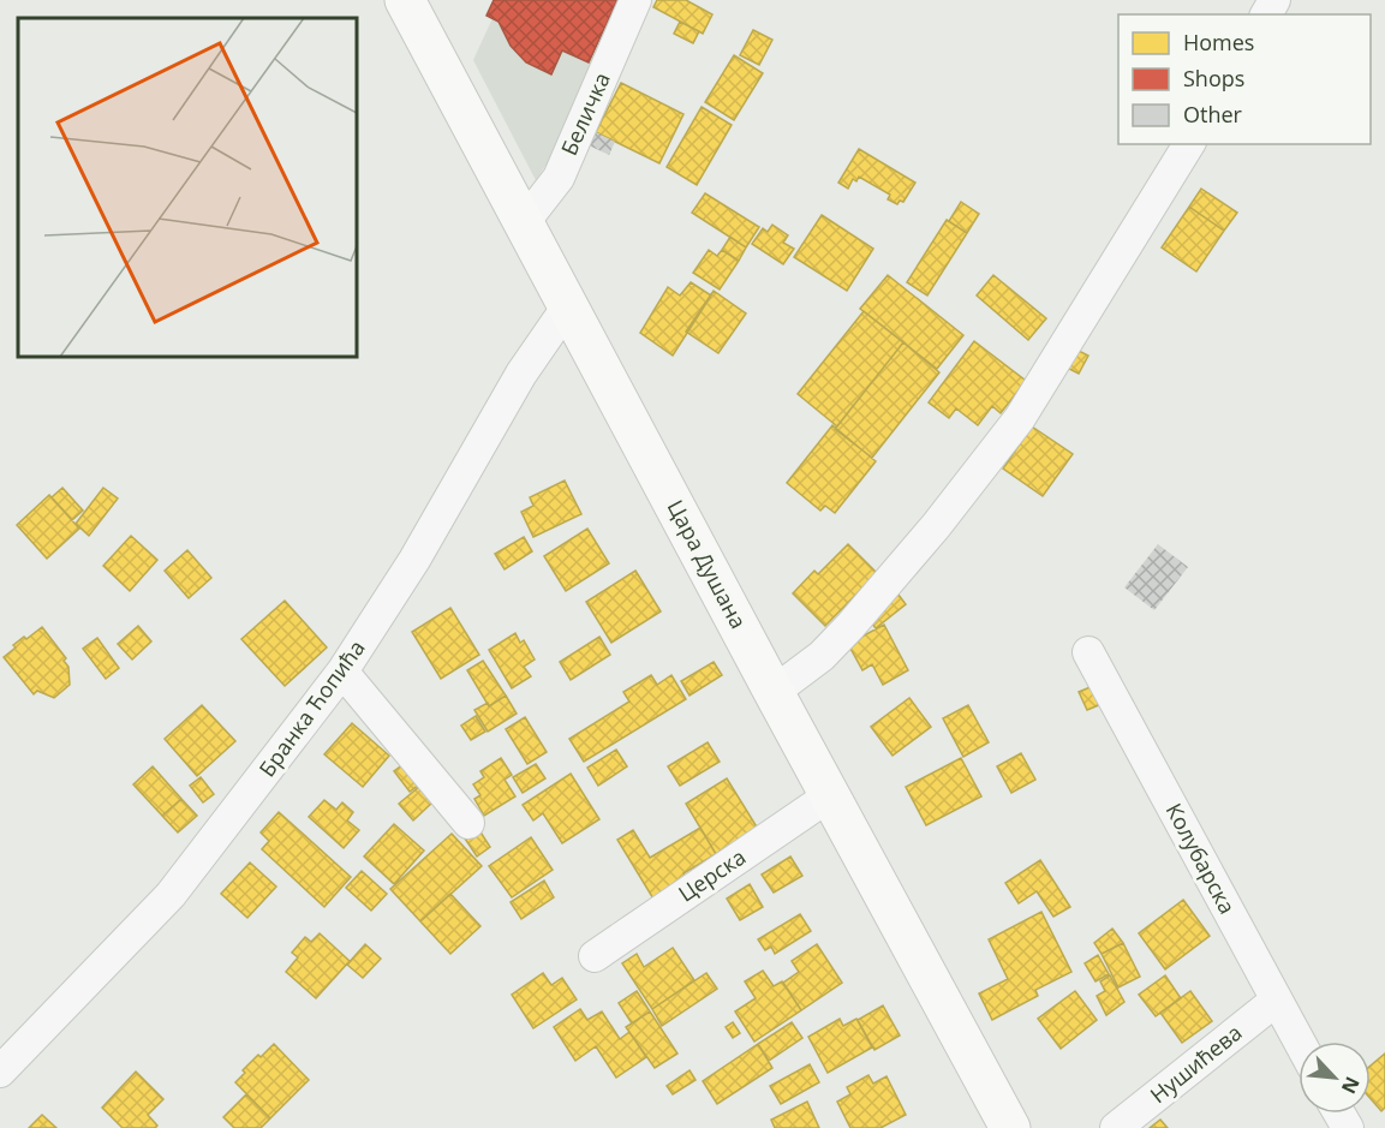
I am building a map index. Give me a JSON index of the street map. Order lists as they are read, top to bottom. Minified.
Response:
{"streets":{"main road":["Цара Душана"],"street":["Беличка","Бранка Ћопића","Колубарска","Церска","Нушићева"]},"crossings":[["Беличка","Цара Душана"],["Цара Душана","Бранка Ћопића"],["Цара Душана","Церска"],["Колубарска","Нушићева"]],"legend":["Homes","Shops","Other"],"north":"bottom right"}
